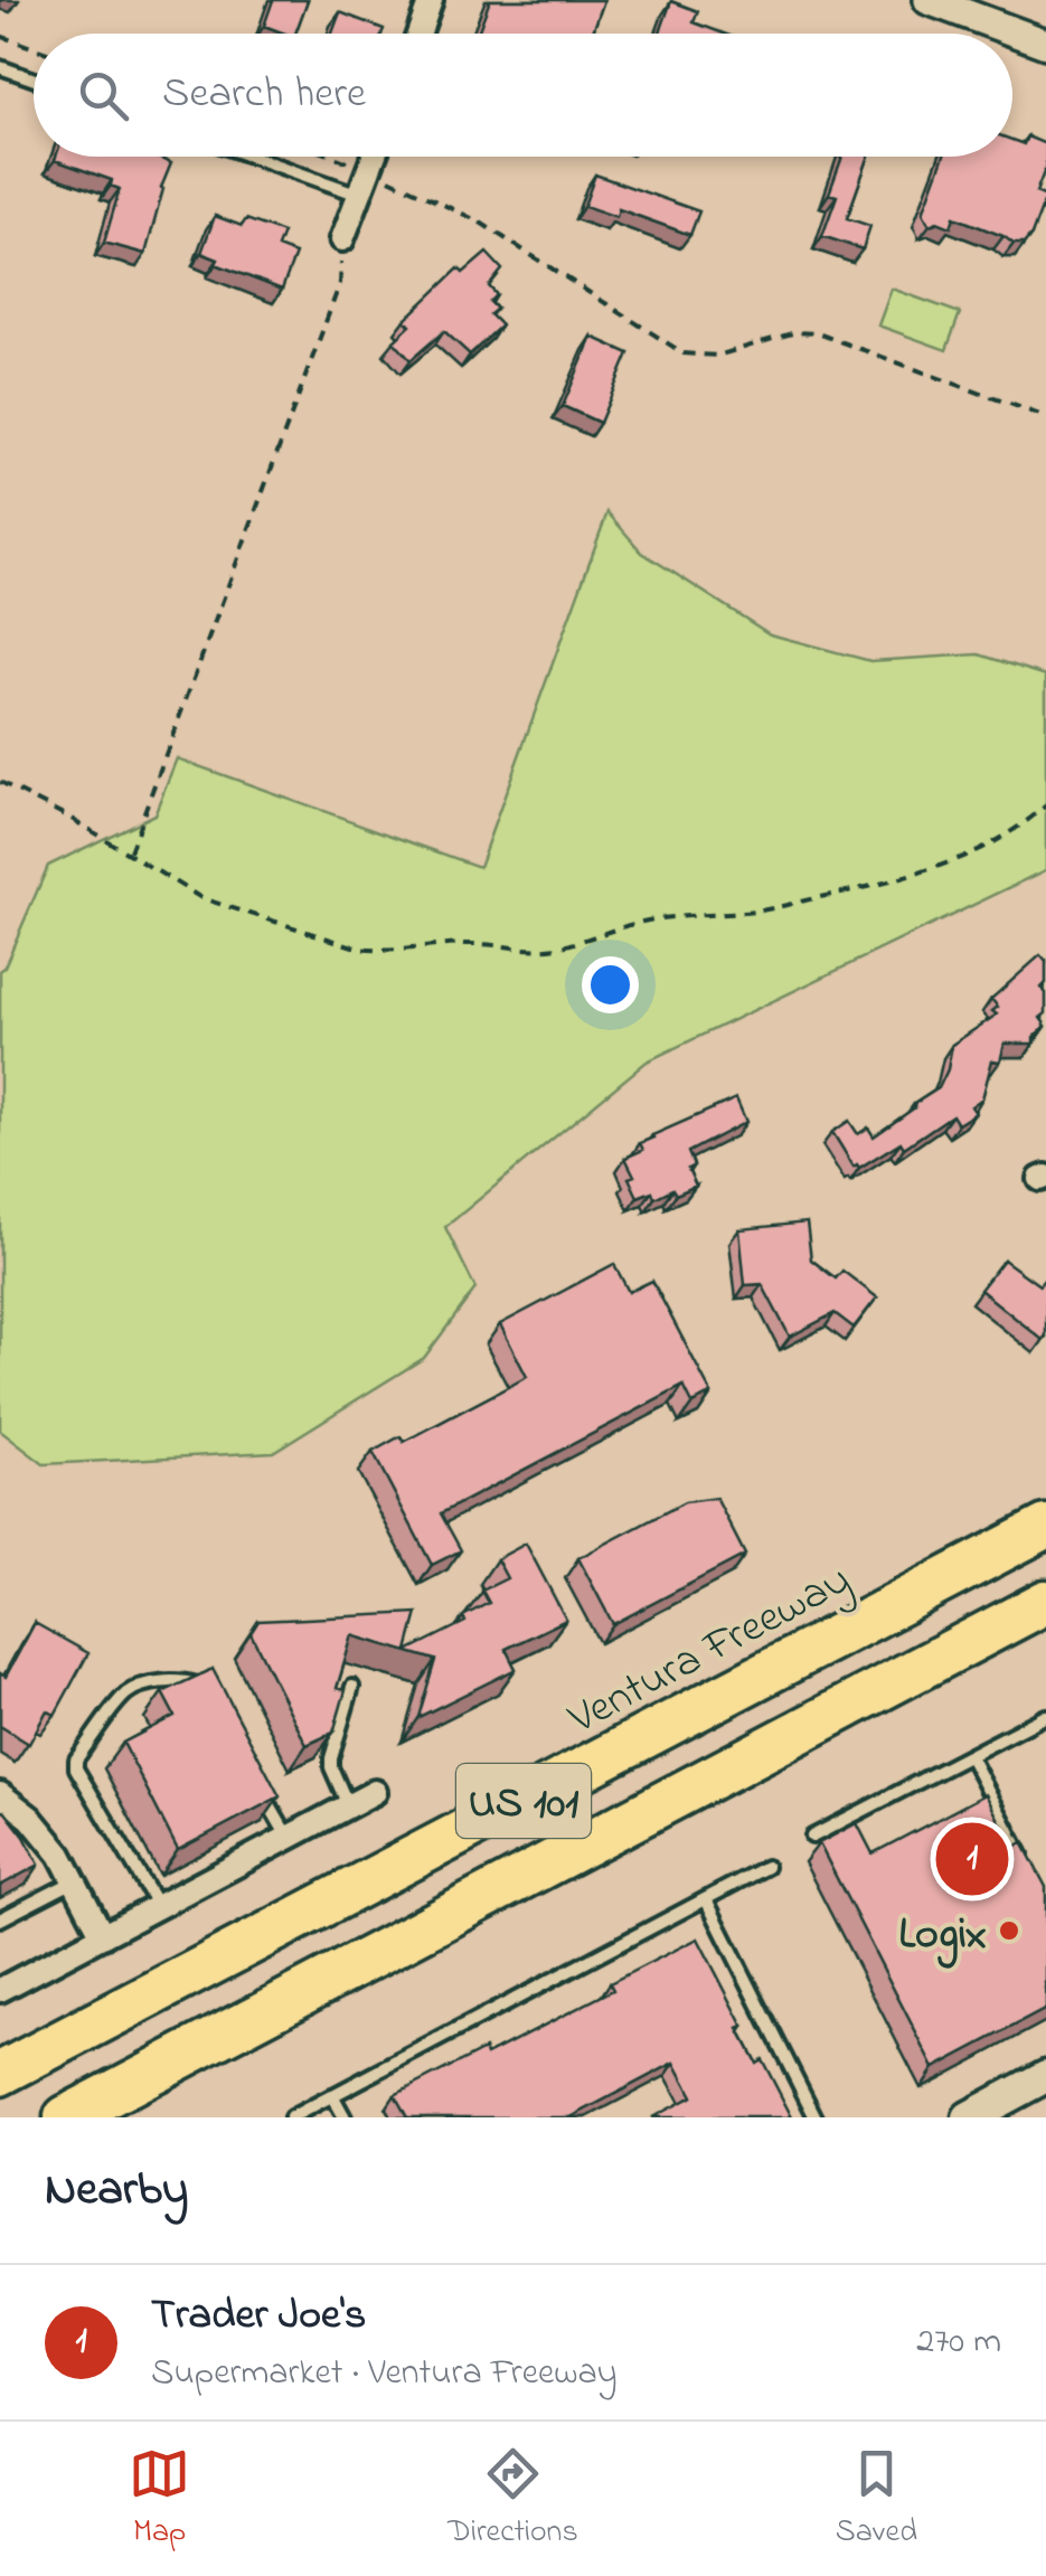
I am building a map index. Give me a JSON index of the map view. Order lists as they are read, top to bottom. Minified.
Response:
{"streets":{"highway":["Ventura Freeway","US 101"]},"places":["Logix"],"page":{"search":"Search here","pins":"1","heading":"Nearby","list":[{"mark":"1","name":"Trader Joe's","note":"Supermarket · Ventura Freeway","value":"270 m"}],"nav":["Map","Directions","Saved"]}}
